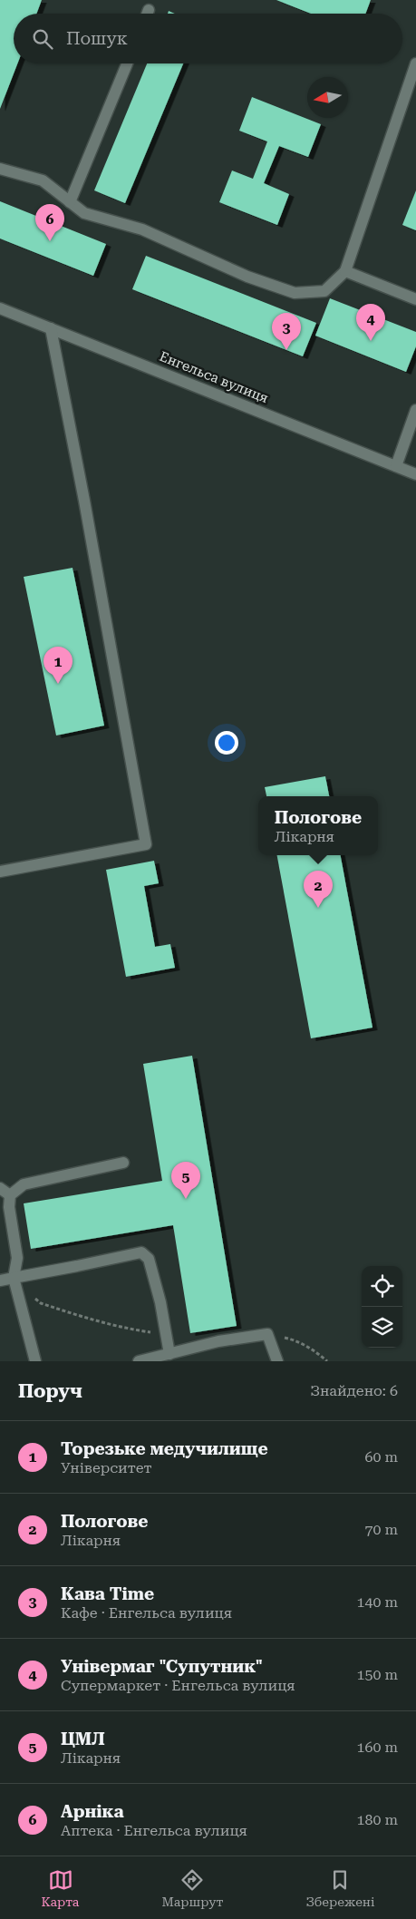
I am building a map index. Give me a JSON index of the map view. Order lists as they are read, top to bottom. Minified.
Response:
{"streets":{"street":["Енгельса вулиця"]},"north":"left","page":{"search":"Пошук","pins":["6","4","3","1","2","5"],"popup":["Пологове","Лікарня"],"heading":["Поруч","Знайдено: 6"],"list":[{"mark":"1","name":"Торезьке медучилище","note":"Університет","value":"60 m"},{"mark":"2","name":"Пологове","note":"Лікарня","value":"70 m"},{"mark":"3","name":"Кава Time","note":"Кафе · Енгельса вулиця","value":"140 m"},{"mark":"4","name":"Універмаг \"Супутник\"","note":"Супермаркет · Енгельса вулиця","value":"150 m"},{"mark":"5","name":"ЦМЛ","note":"Лікарня","value":"160 m"},{"mark":"6","name":"Арніка","note":"Аптека · Енгельса вулиця","value":"180 m"}],"nav":["Карта","Маршрут","Збережені"]}}
